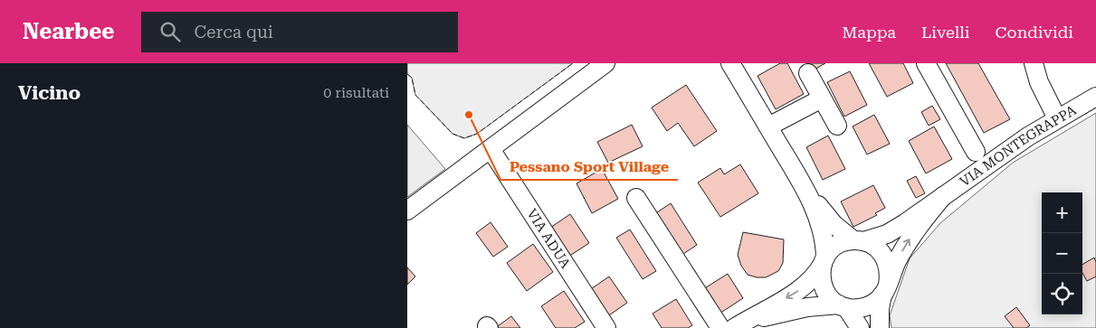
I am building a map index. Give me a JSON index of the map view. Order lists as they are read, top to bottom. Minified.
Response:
{"streets":{"street":["VIA MONTEGRAPPA","VIA ADUA"]},"places":["Pessano Sport Village"],"page":{"header":"Nearbee","search":"Cerca qui","nav":["Mappa","Livelli","Condividi"],"heading":["Vicino","0 risultati"],"map_buttons":["+","−"]}}
